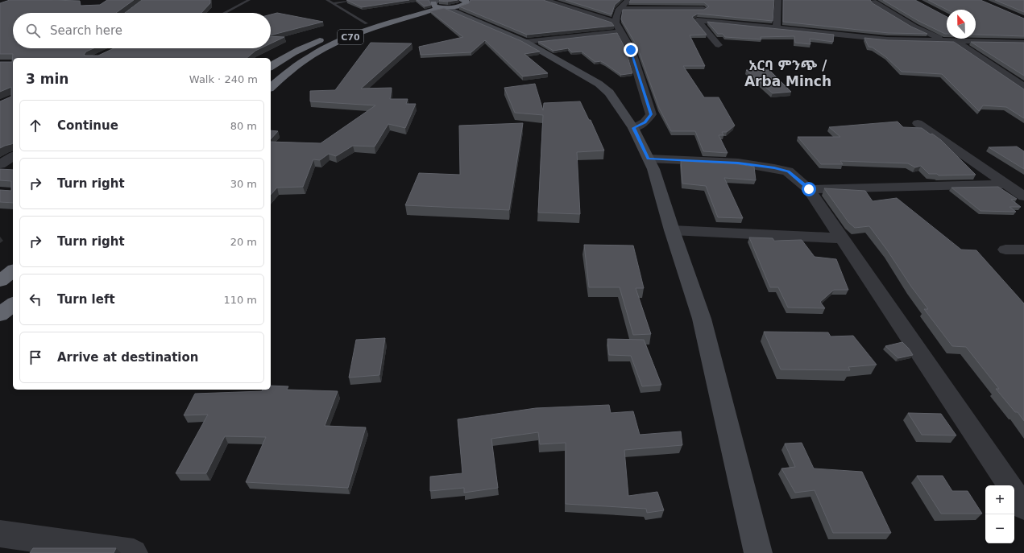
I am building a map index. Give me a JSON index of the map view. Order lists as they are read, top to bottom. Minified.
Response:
{"streets":{"highway":["C70"]},"districts":["አርባ ምንጭ / Arba Minch"],"north":"top","page":{"search":"Search here","heading":["3 min","Walk · 240 m"],"list":[["Continue","80 m"],["Turn right","30 m"],["Turn right","20 m"],["Turn left","110 m"],"Arrive at destination"],"map_buttons":["+","−"]}}
